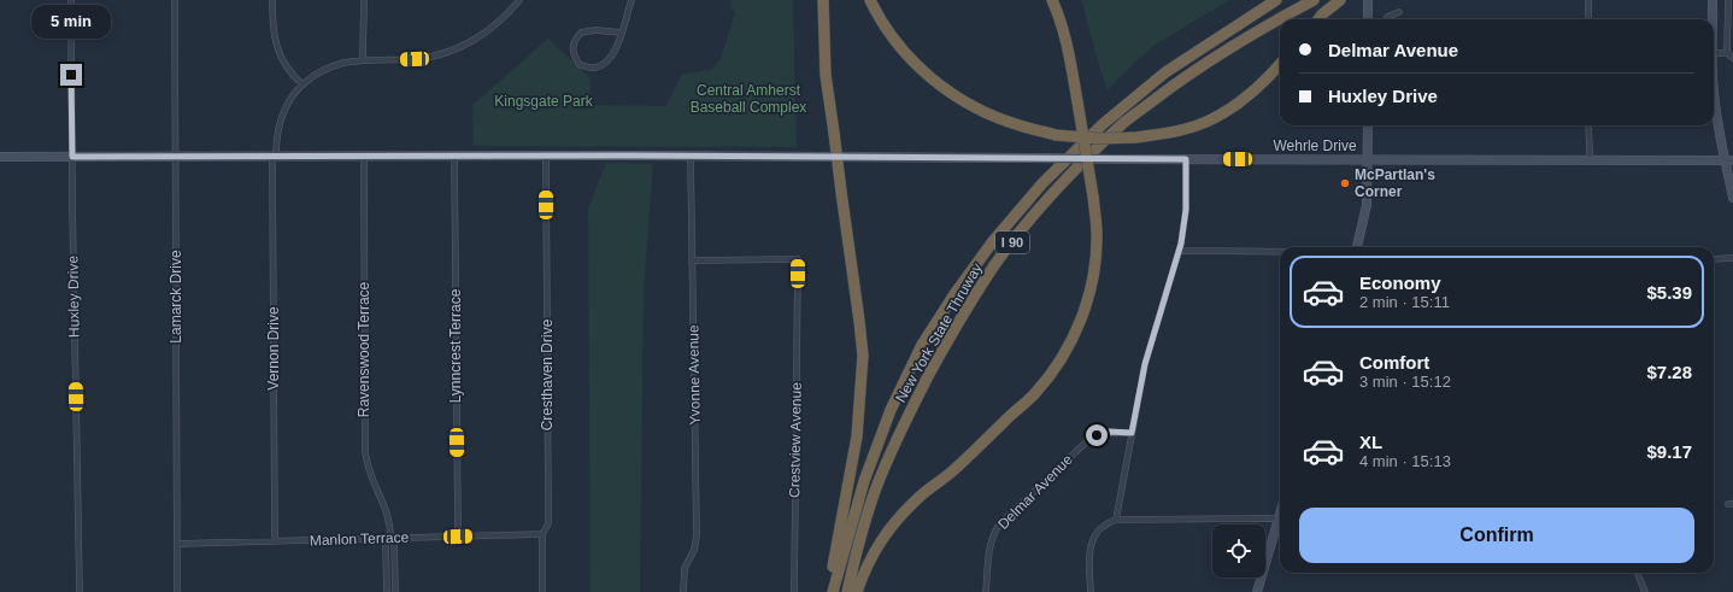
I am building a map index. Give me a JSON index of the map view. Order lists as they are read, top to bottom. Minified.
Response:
{"streets":{"highway":["I 90","New York State Thruway"],"street":["Wehrle Drive","Huxley Drive","Lamarck Drive","Lynncrest Terrace","Vernon Drive","Ravenswood Terrace","Cresthaven Drive","Yvonne Avenue","Crestview Avenue","Delmar Avenue","Manlon Terrace"]},"crossings":[["Wehrle Drive","Huxley Drive"],["Wehrle Drive","Lamarck Drive"],["Wehrle Drive","Lynncrest Terrace"],["Wehrle Drive","Vernon Drive"],["Wehrle Drive","Ravenswood Terrace"],["Wehrle Drive","Cresthaven Drive"],["Wehrle Drive","Yvonne Avenue"],["Lamarck Drive","Manlon Terrace"],["Lynncrest Terrace","Manlon Terrace"],["Vernon Drive","Manlon Terrace"],["Ravenswood Terrace","Manlon Terrace"],["Cresthaven Drive","Manlon Terrace"],["Yvonne Avenue","Crestview Avenue"]],"parks":["Central Amherst Baseball Complex","Kingsgate Park"],"places":["McPartlan's Corner"],"page":{"bubble":"5 min","banner":["Delmar Avenue","Huxley Drive"],"list":[{"name":"Economy","note":"2 min · 15:11","value":"$5.39"},{"name":"Comfort","note":"3 min · 15:12","value":"$7.28"},{"name":"XL","note":"4 min · 15:13","value":"$9.17"}],"buttons":"Confirm"}}
